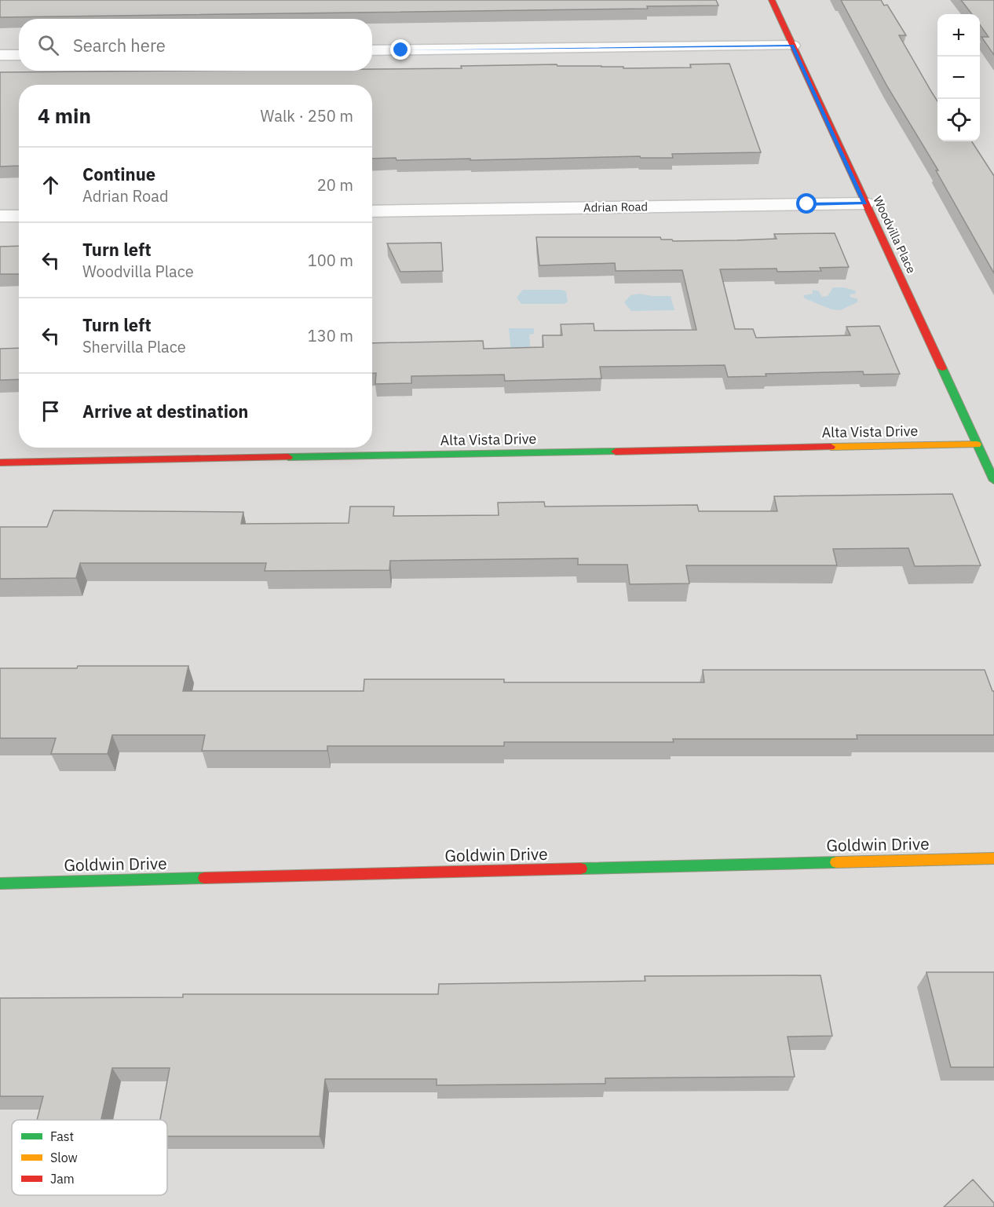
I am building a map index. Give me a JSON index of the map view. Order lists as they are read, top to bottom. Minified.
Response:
{"streets":{"street":["Adrian Road","Woodvilla Place","Alta Vista Drive","Goldwin Drive"]},"crossings":[["Adrian Road","Woodvilla Place"],["Woodvilla Place","Alta Vista Drive"]],"legend":["Fast","Slow","Jam"],"page":{"map_buttons":["+","−"],"search":"Search here","heading":["4 min","Walk · 250 m"],"list":[["Continue","Adrian Road","20 m"],["Turn left","Woodvilla Place","100 m"],["Turn left","Shervilla Place","130 m"],"Arrive at destination"]}}
